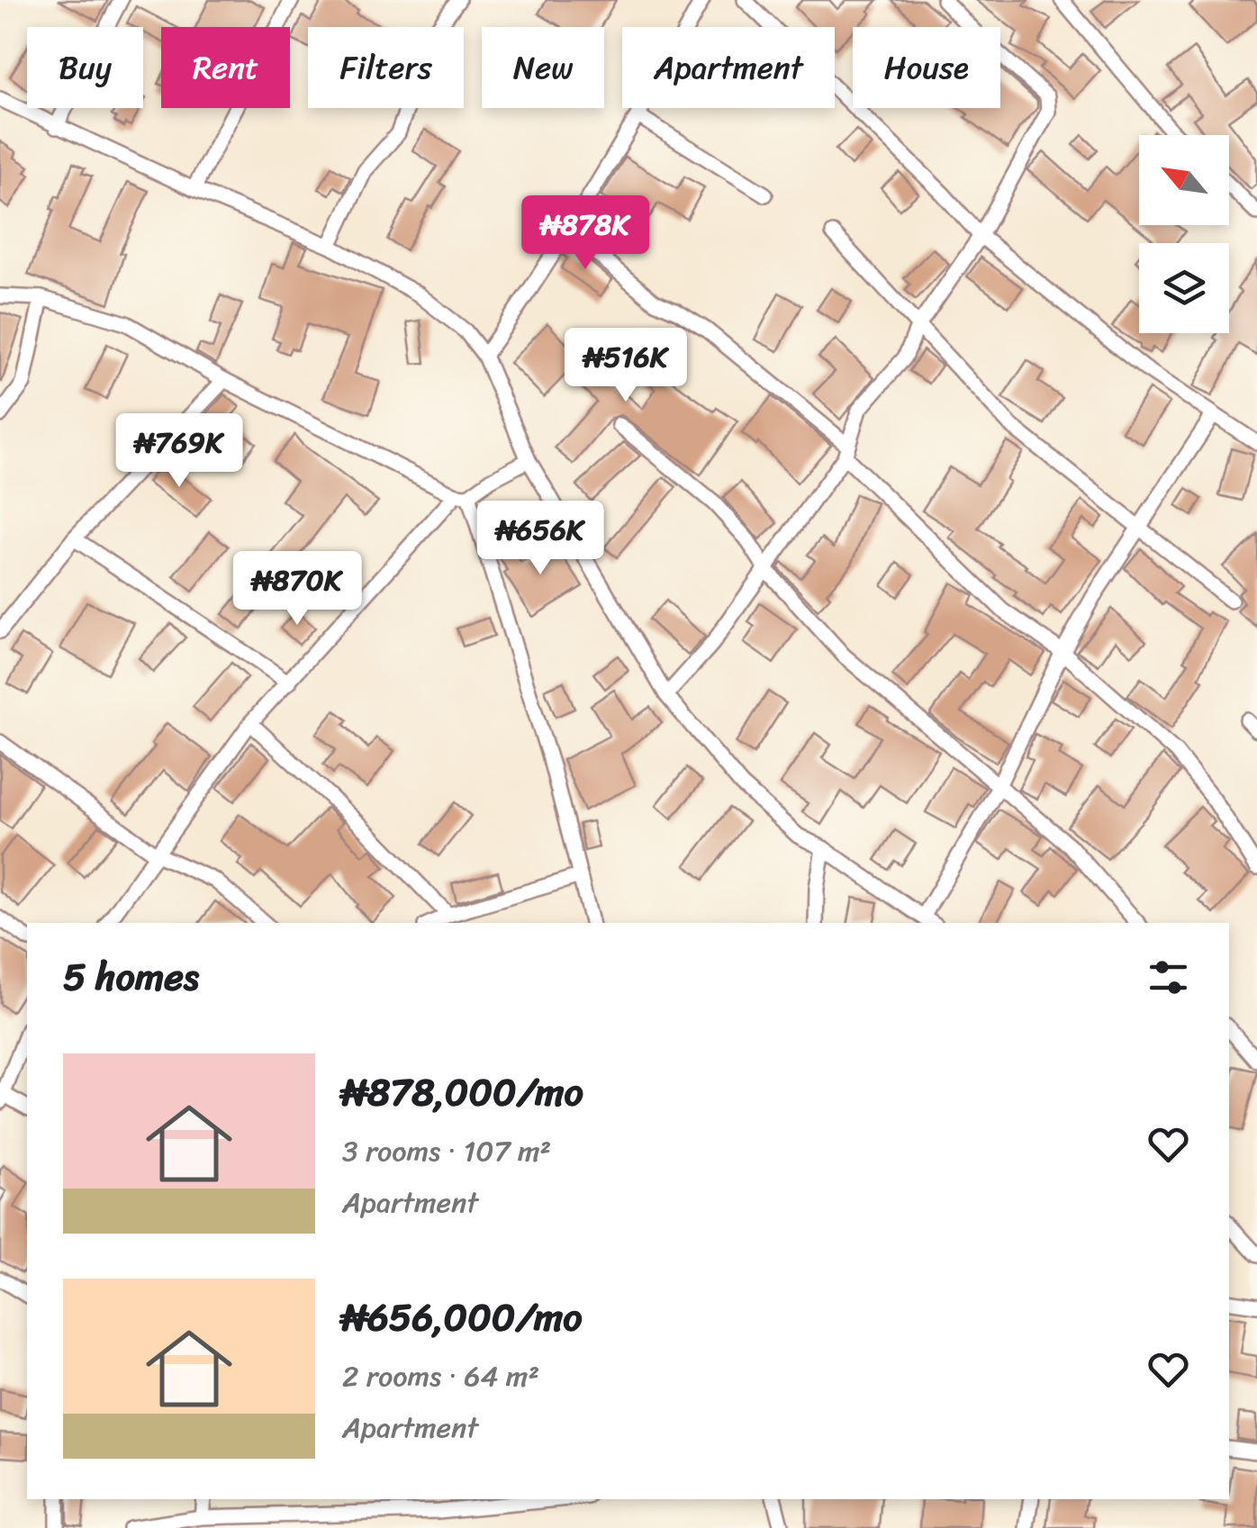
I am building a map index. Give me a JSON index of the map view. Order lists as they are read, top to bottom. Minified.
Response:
{"north":"top left","page":{"chip":["Buy","Rent","Filters","New","Apartment","House"],"price":["₦878K","₦516K","₦769K","₦656K","₦870K"],"heading":"5 homes","list":[{"name":"₦878,000/mo","note":"3 rooms · 107 m² · Apartment"},{"name":"₦656,000/mo","note":"2 rooms · 64 m² · Apartment"}]}}
